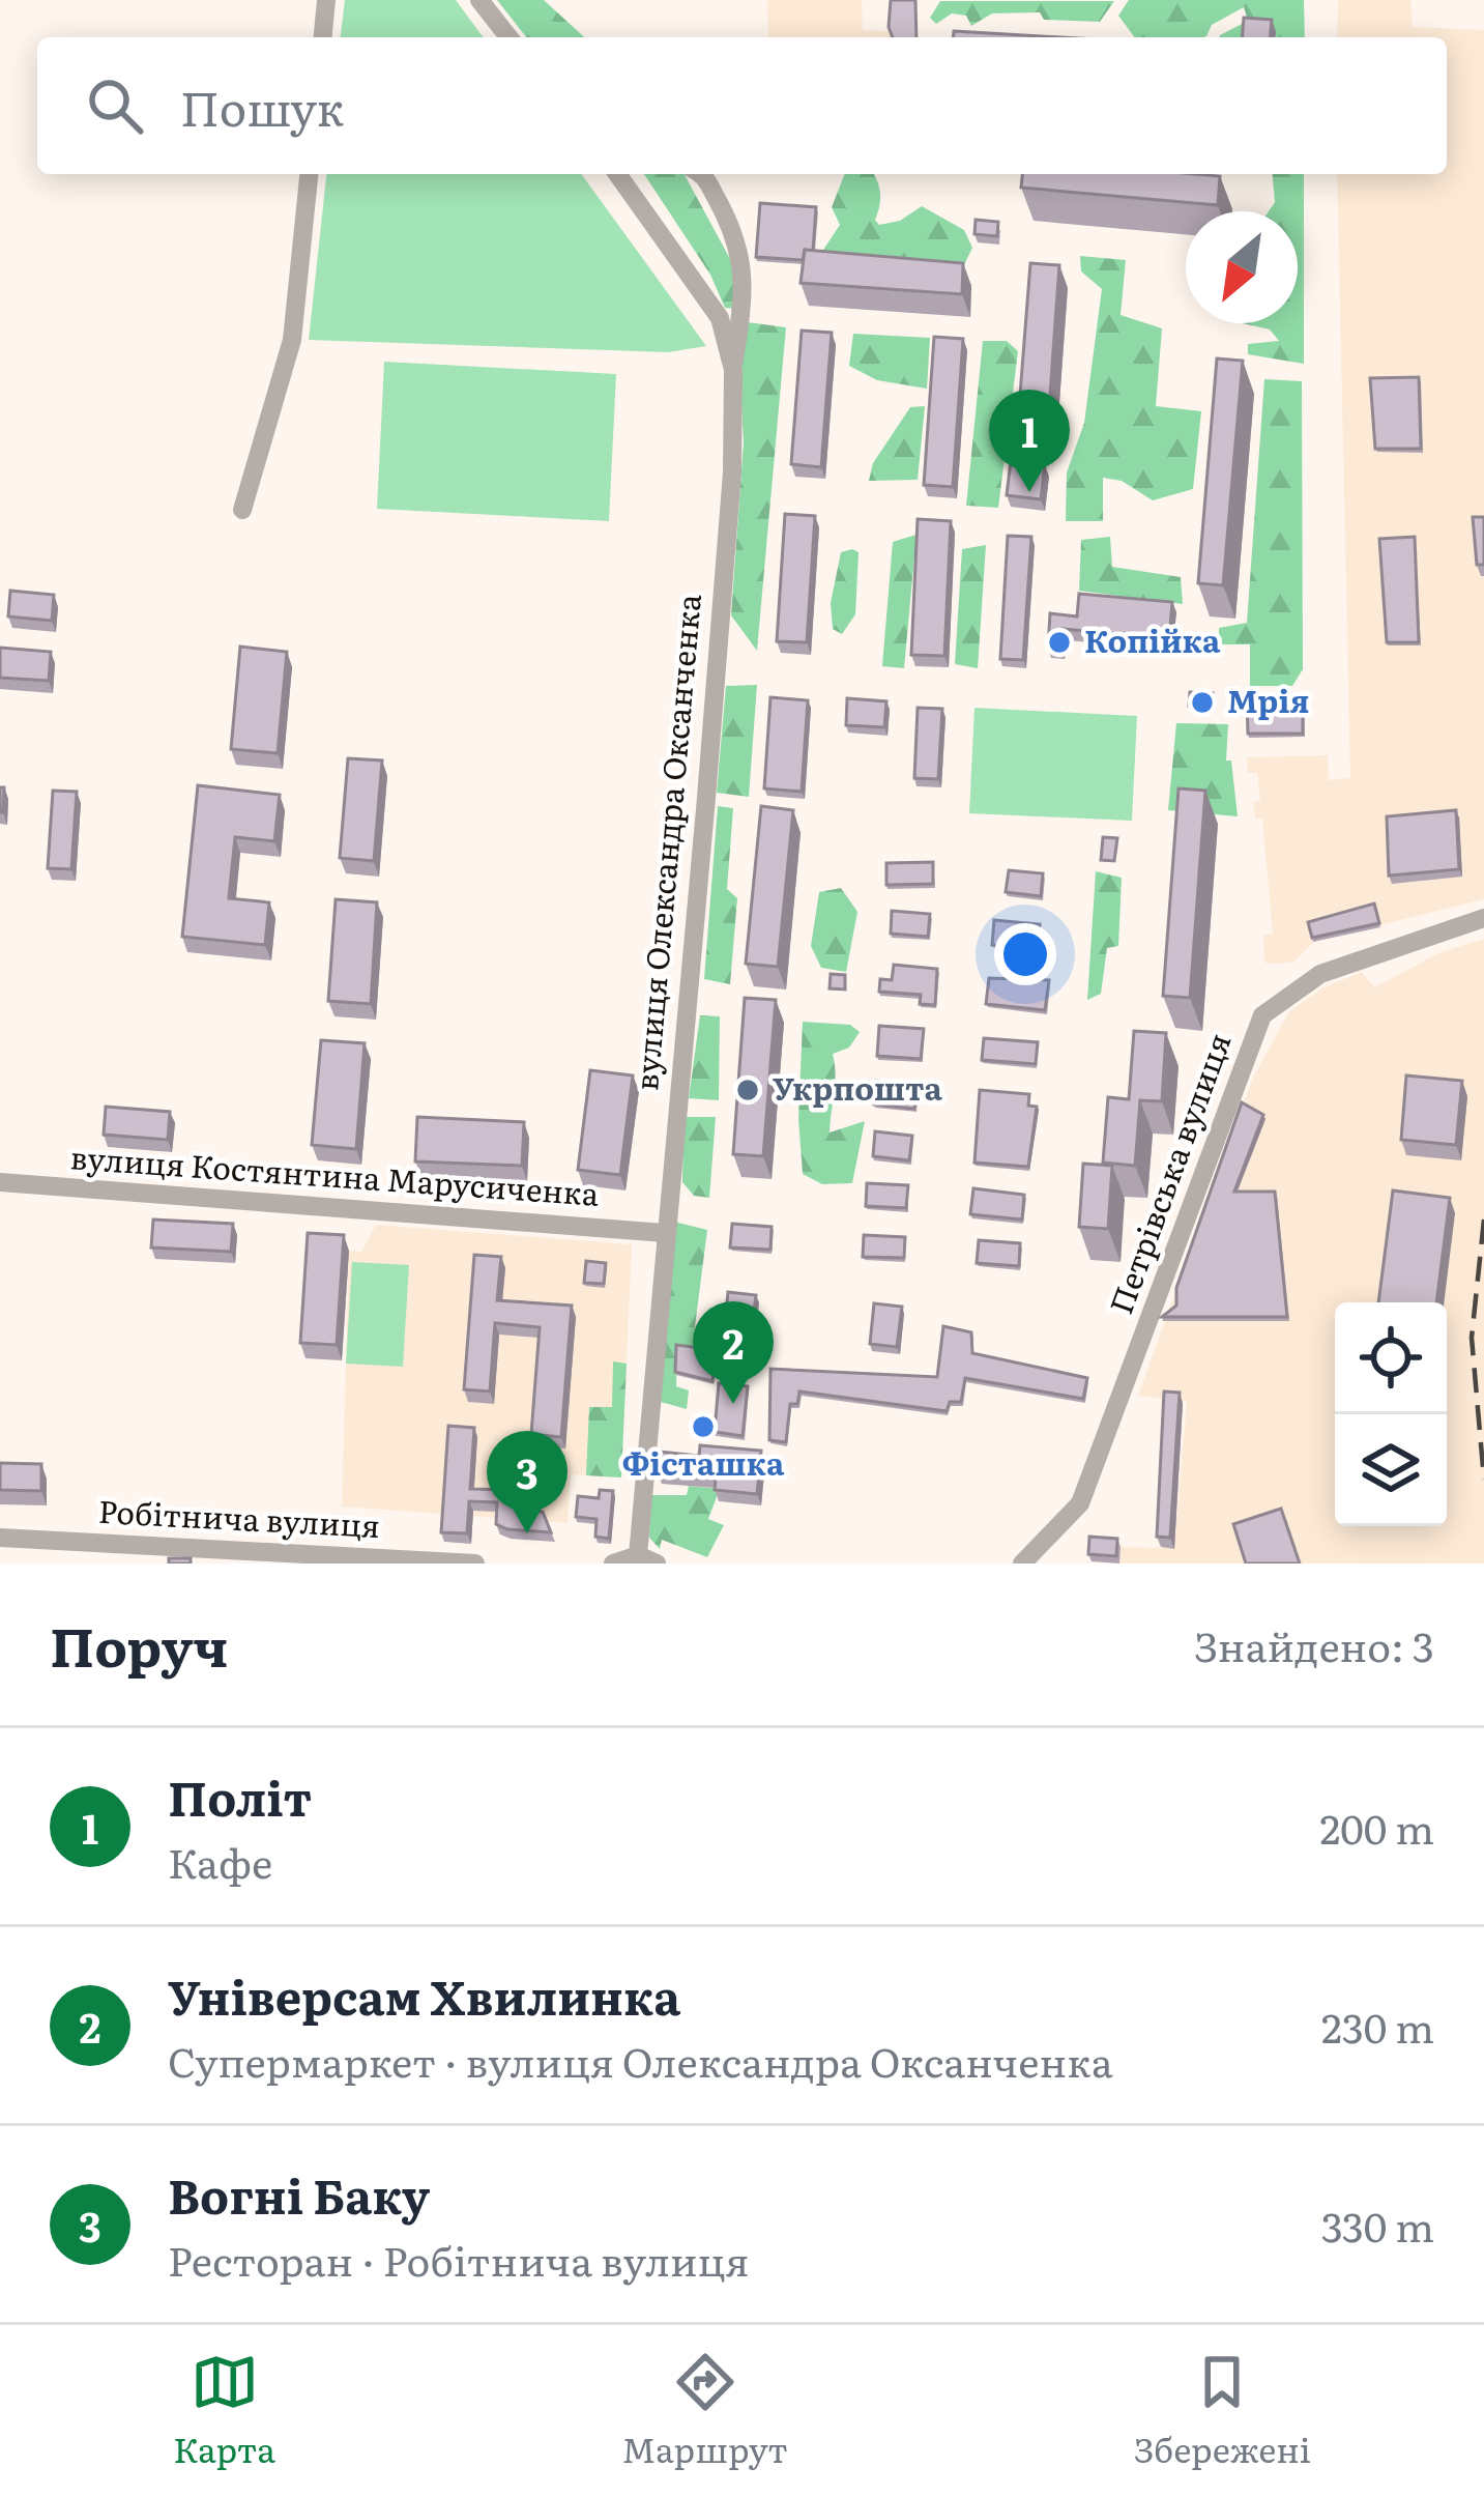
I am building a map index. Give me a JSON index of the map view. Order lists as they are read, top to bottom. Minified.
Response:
{"streets":{"street":["вулиця Олександра Оксанченка","Петрівська вулиця","вулиця Костянтина Марусиченка","Робітнича вулиця"]},"crossings":[["вулиця Олександра Оксанченка","вулиця Костянтина Марусиченка"]],"places":["Копійка","Мрія","Укрпошта","Фісташка"],"north":"bottom left","page":{"search":"Пошук","pins":["1","2","3"],"heading":["Поруч","Знайдено: 3"],"list":[{"mark":"1","name":"Політ","note":"Кафе","value":"200 m"},{"mark":"2","name":"Універсам Хвилинка","note":"Супермаркет · вулиця Олександра Оксанченка","value":"230 m"},{"mark":"3","name":"Вогні Баку","note":"Ресторан · Робітнича вулиця","value":"330 m"}],"nav":["Карта","Маршрут","Збережені"]}}
